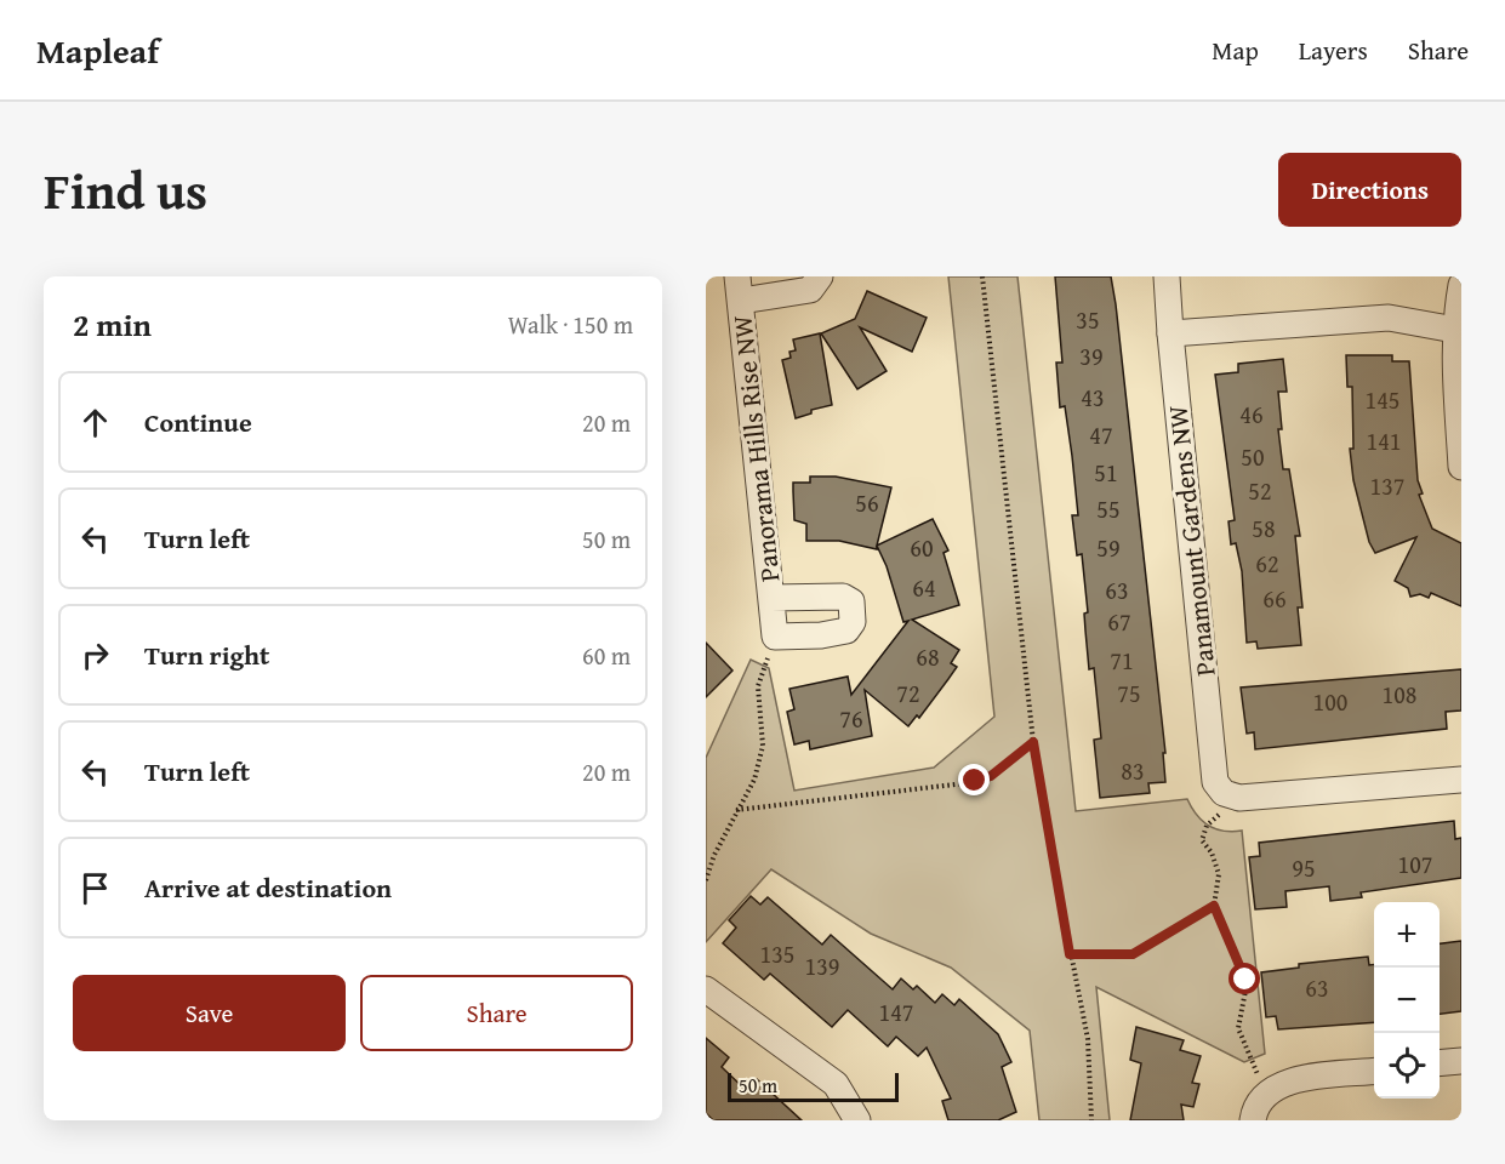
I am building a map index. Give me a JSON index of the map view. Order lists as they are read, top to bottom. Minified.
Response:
{"streets":{"street":["Panorama Hills Rise NW","Panamount Gardens NW"]},"house_numbers":["35","39","43","145","46","47","141","50","51","137","52","56","55","58","60","59","62","64","63","66","67","68","71","72","75","108","100","76","83","107","95","135","139","63","147"],"scale_bar":"50 m","page":{"header":"Mapleaf","nav":["Map","Layers","Share"],"title":"Find us","buttons":["Directions",["Save","Share"]],"heading":["2 min","Walk · 150 m"],"list":[["Continue","20 m"],["Turn left","50 m"],["Turn right","60 m"],["Turn left","20 m"],"Arrive at destination"],"map_buttons":["+","−"],"scale":"50 m"}}
